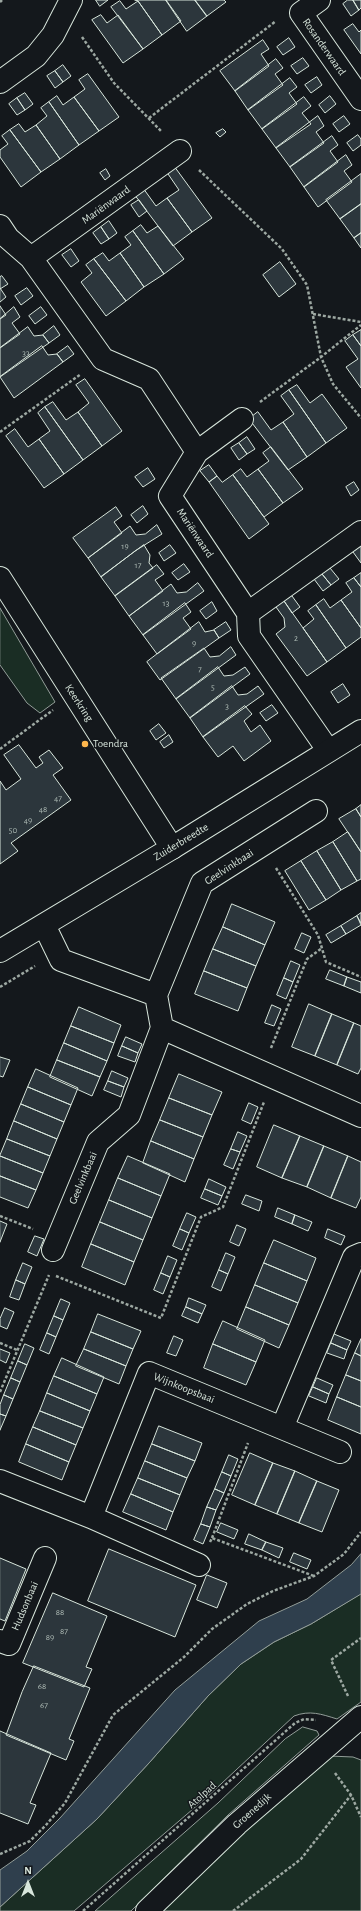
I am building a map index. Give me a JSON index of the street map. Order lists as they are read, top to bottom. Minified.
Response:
{"streets":{"street":["Rosanderwaard","Mariënwaard","Keerkring","Zuiderbreedte","Geelvinkbaai","Wijnkoopsbaai","Hudsonbaai","Groenedijk"],"path":["Atolpad"]},"crossings":[["Keerkring","Zuiderbreedte"],["Atolpad","Groenedijk"]],"places":["Toendra"],"house_numbers":["33","19","17","13","2","9","7","5","3","47","48","49","50","88","87","89","68","67"],"north":"top"}
